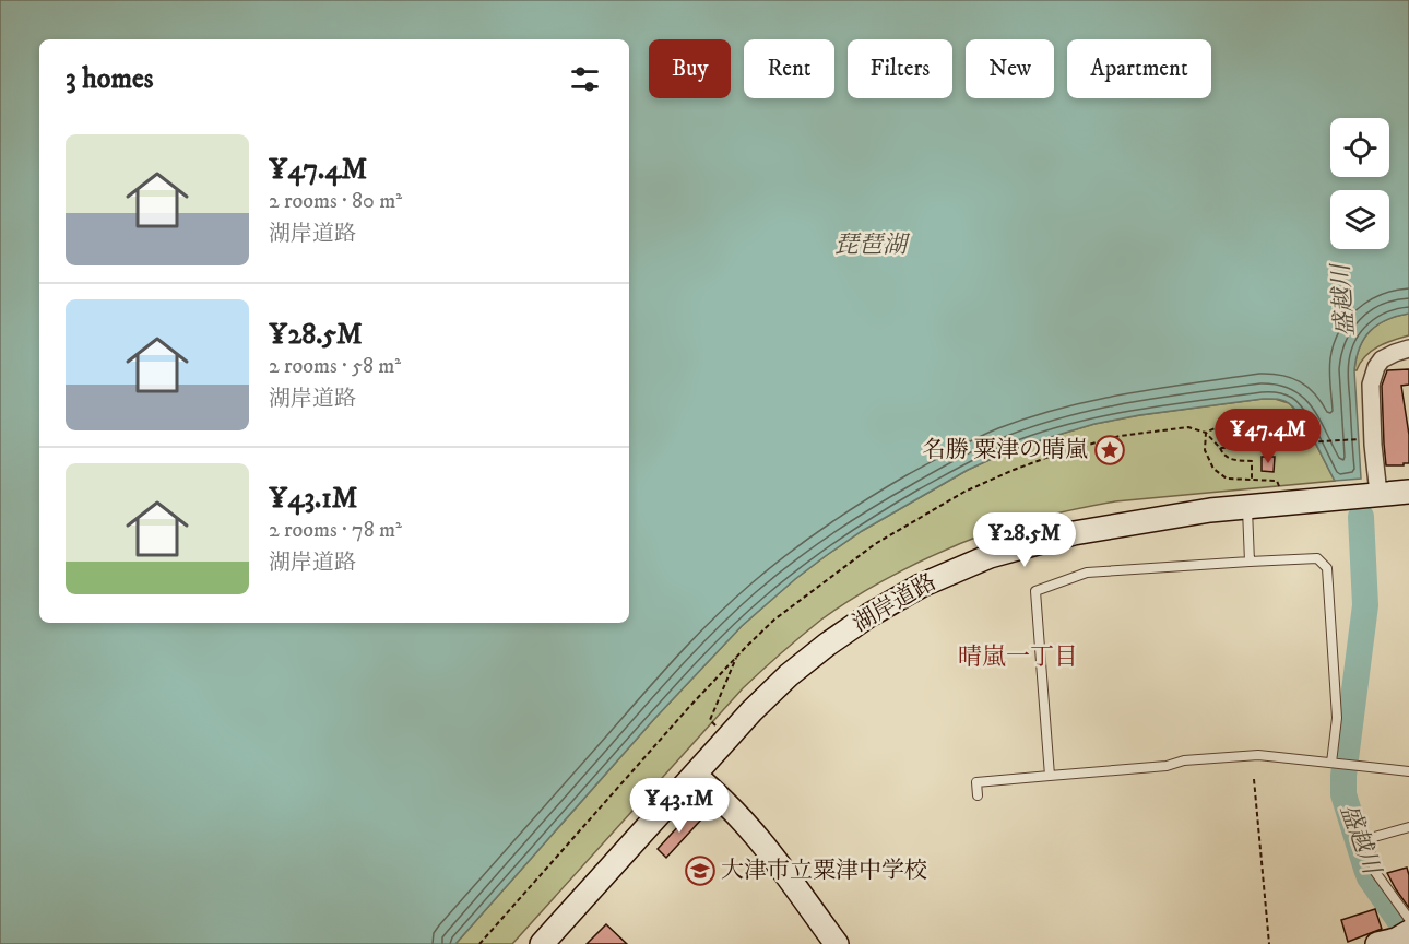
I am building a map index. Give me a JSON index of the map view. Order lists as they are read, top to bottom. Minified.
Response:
{"streets":{"main road":["湖岸道路"]},"districts":["晴嵐一丁目"],"water":["琵琶湖","盛越川"],"places":{"place":["名勝 粟津の晴嵐"],"school or university":["大津市立粟津中学校"]},"page":{"chip":["Buy","Rent","Filters","New","Apartment"],"heading":"3 homes","list":[{"name":"¥47.4M","note":"2 rooms · 80 m² · 湖岸道路"},{"name":"¥28.5M","note":"2 rooms · 58 m² · 湖岸道路"},{"name":"¥43.1M","note":"2 rooms · 78 m² · 湖岸道路"}],"price":["¥47.4M","¥28.5M","¥43.1M"]}}
